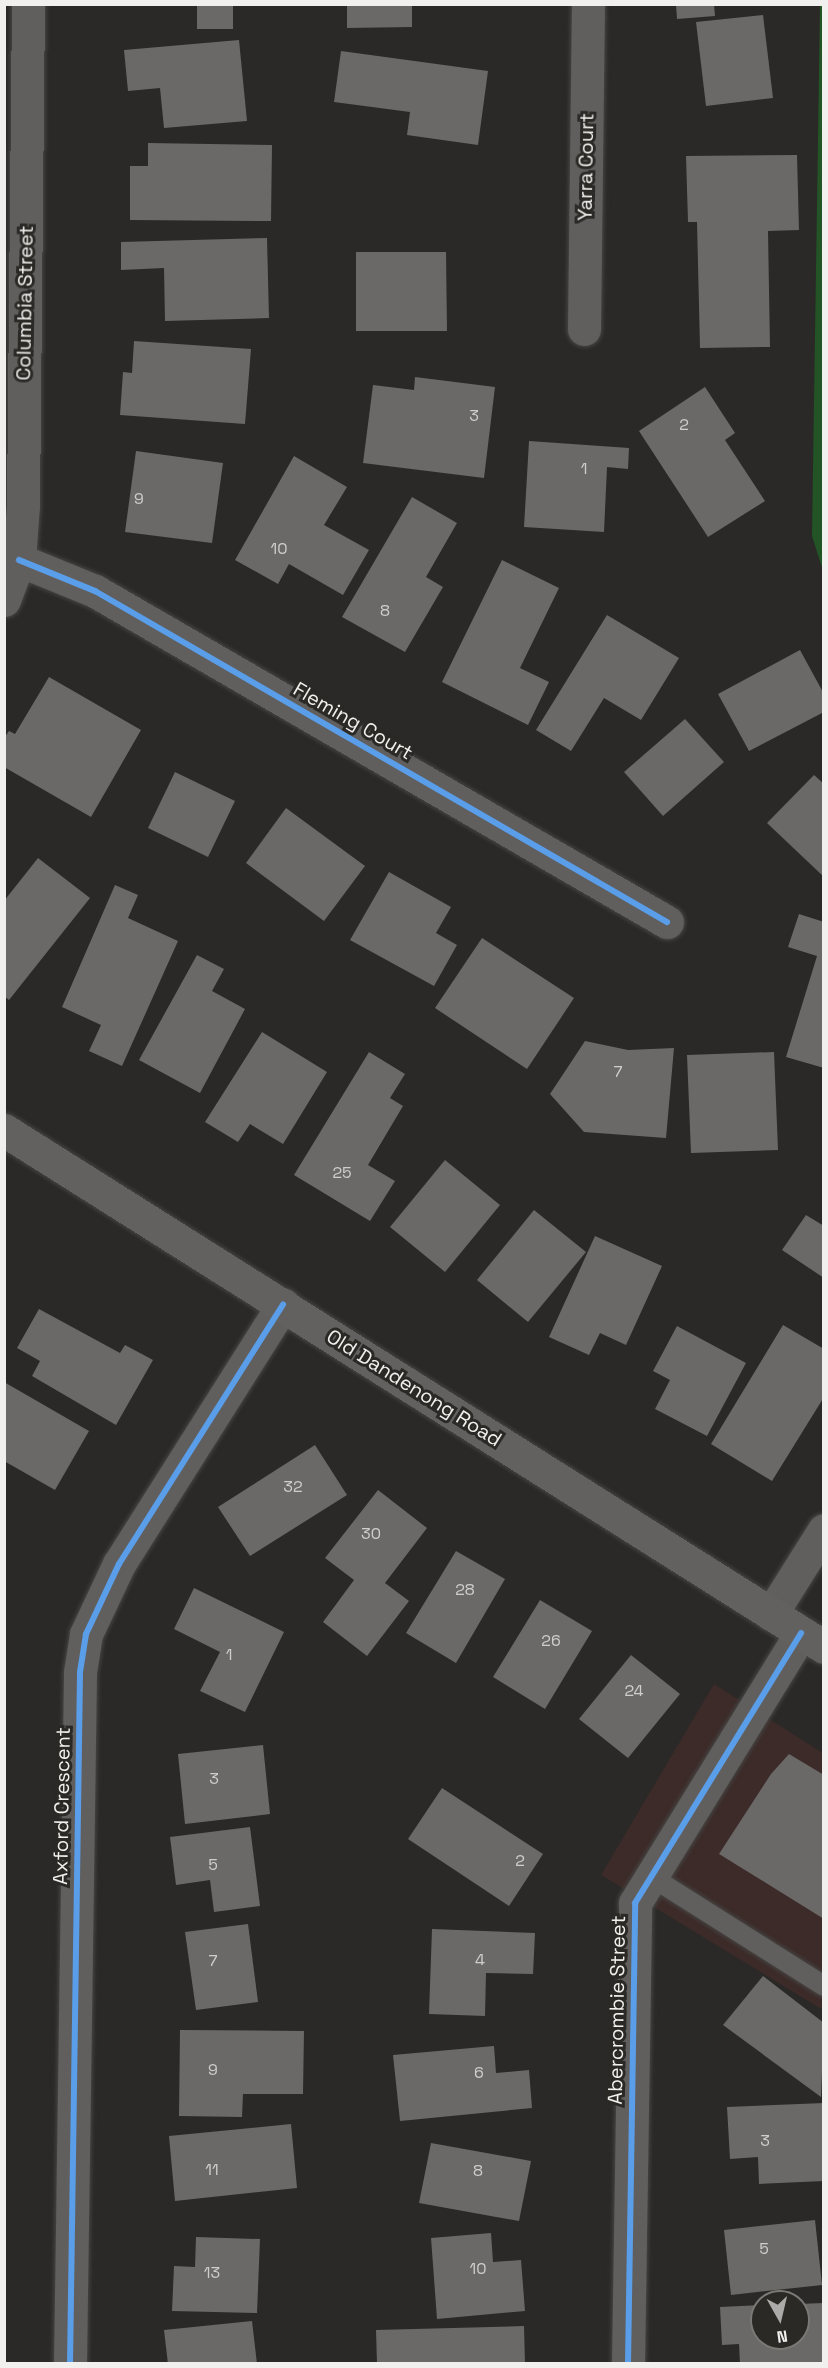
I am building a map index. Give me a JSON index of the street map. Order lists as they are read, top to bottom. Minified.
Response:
{"streets":{"main road":["Old Dandenong Road"],"street":["Yarra Court","Columbia Street","Fleming Court","Axford Crescent","Abercrombie Street"]},"crossings":[["Columbia Street","Fleming Court"],["Old Dandenong Road","Axford Crescent"],["Old Dandenong Road","Abercrombie Street"]],"house_numbers":["3","2","1","9","10","8","7","25","32","30","28","26","1","24","3","2","5","4","7","9","6","3","11","8","5","10","13"],"north":"bottom"}
